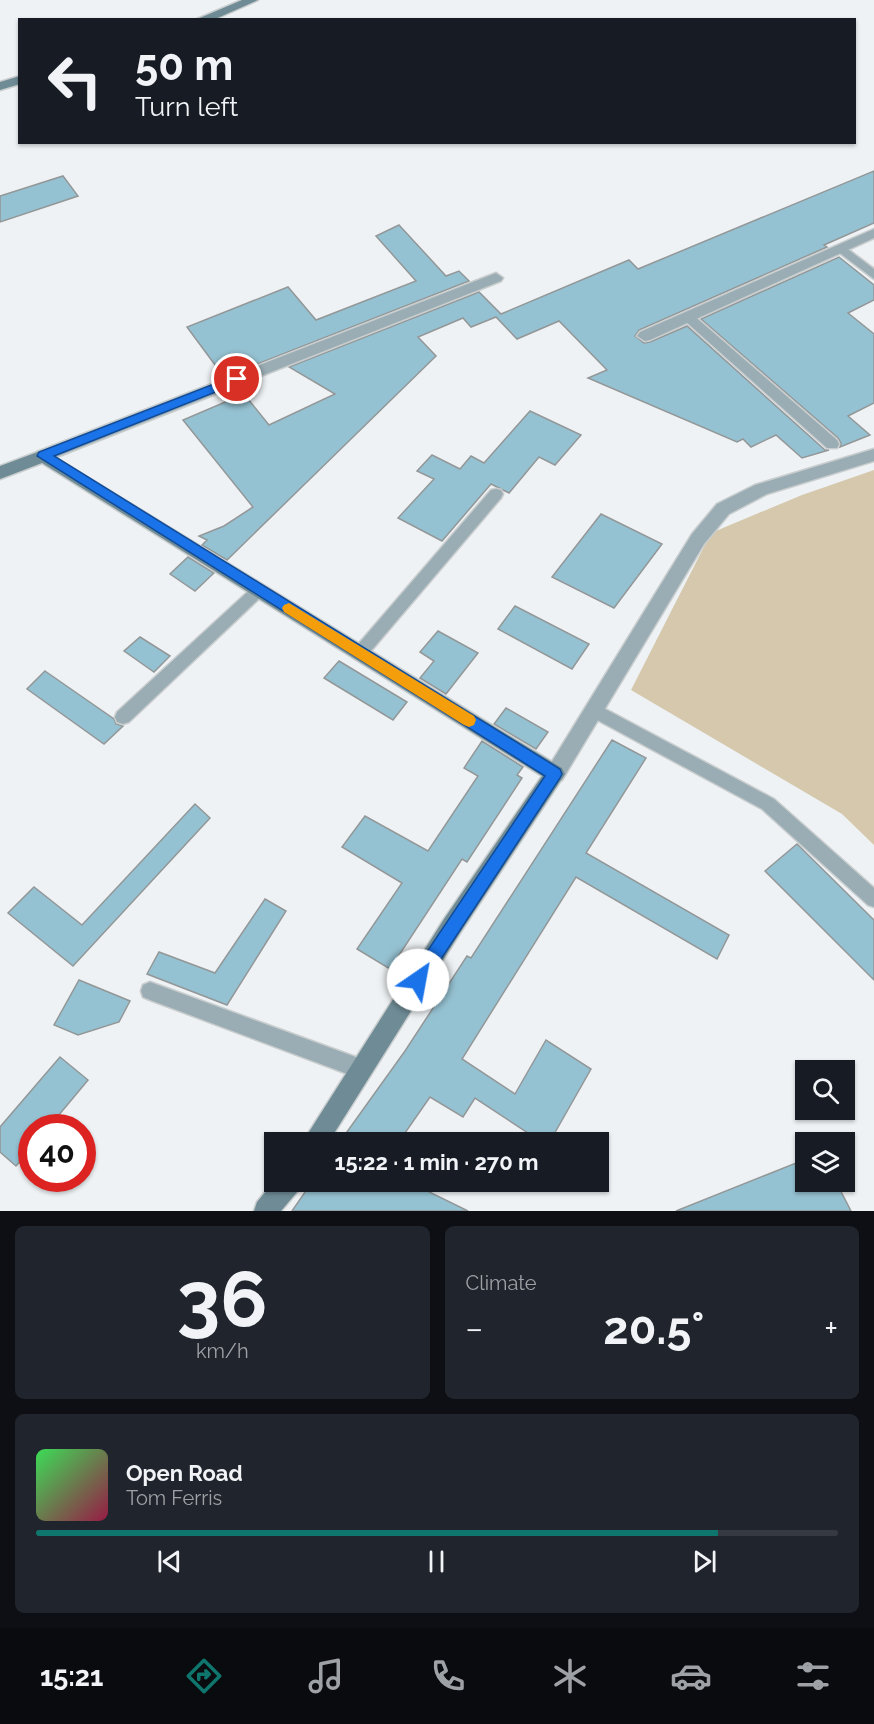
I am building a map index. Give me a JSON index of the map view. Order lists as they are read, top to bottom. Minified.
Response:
{"page":{"turn":["50 m","Turn left"],"limit":"40","trip":"15:22 · 1 min · 270 m","tile":[["36","km/h"],"Climate"],"heat":["−","20.5°","+"],"song":["Open Road","Tom Ferris"],"tabs":"15:21"}}
